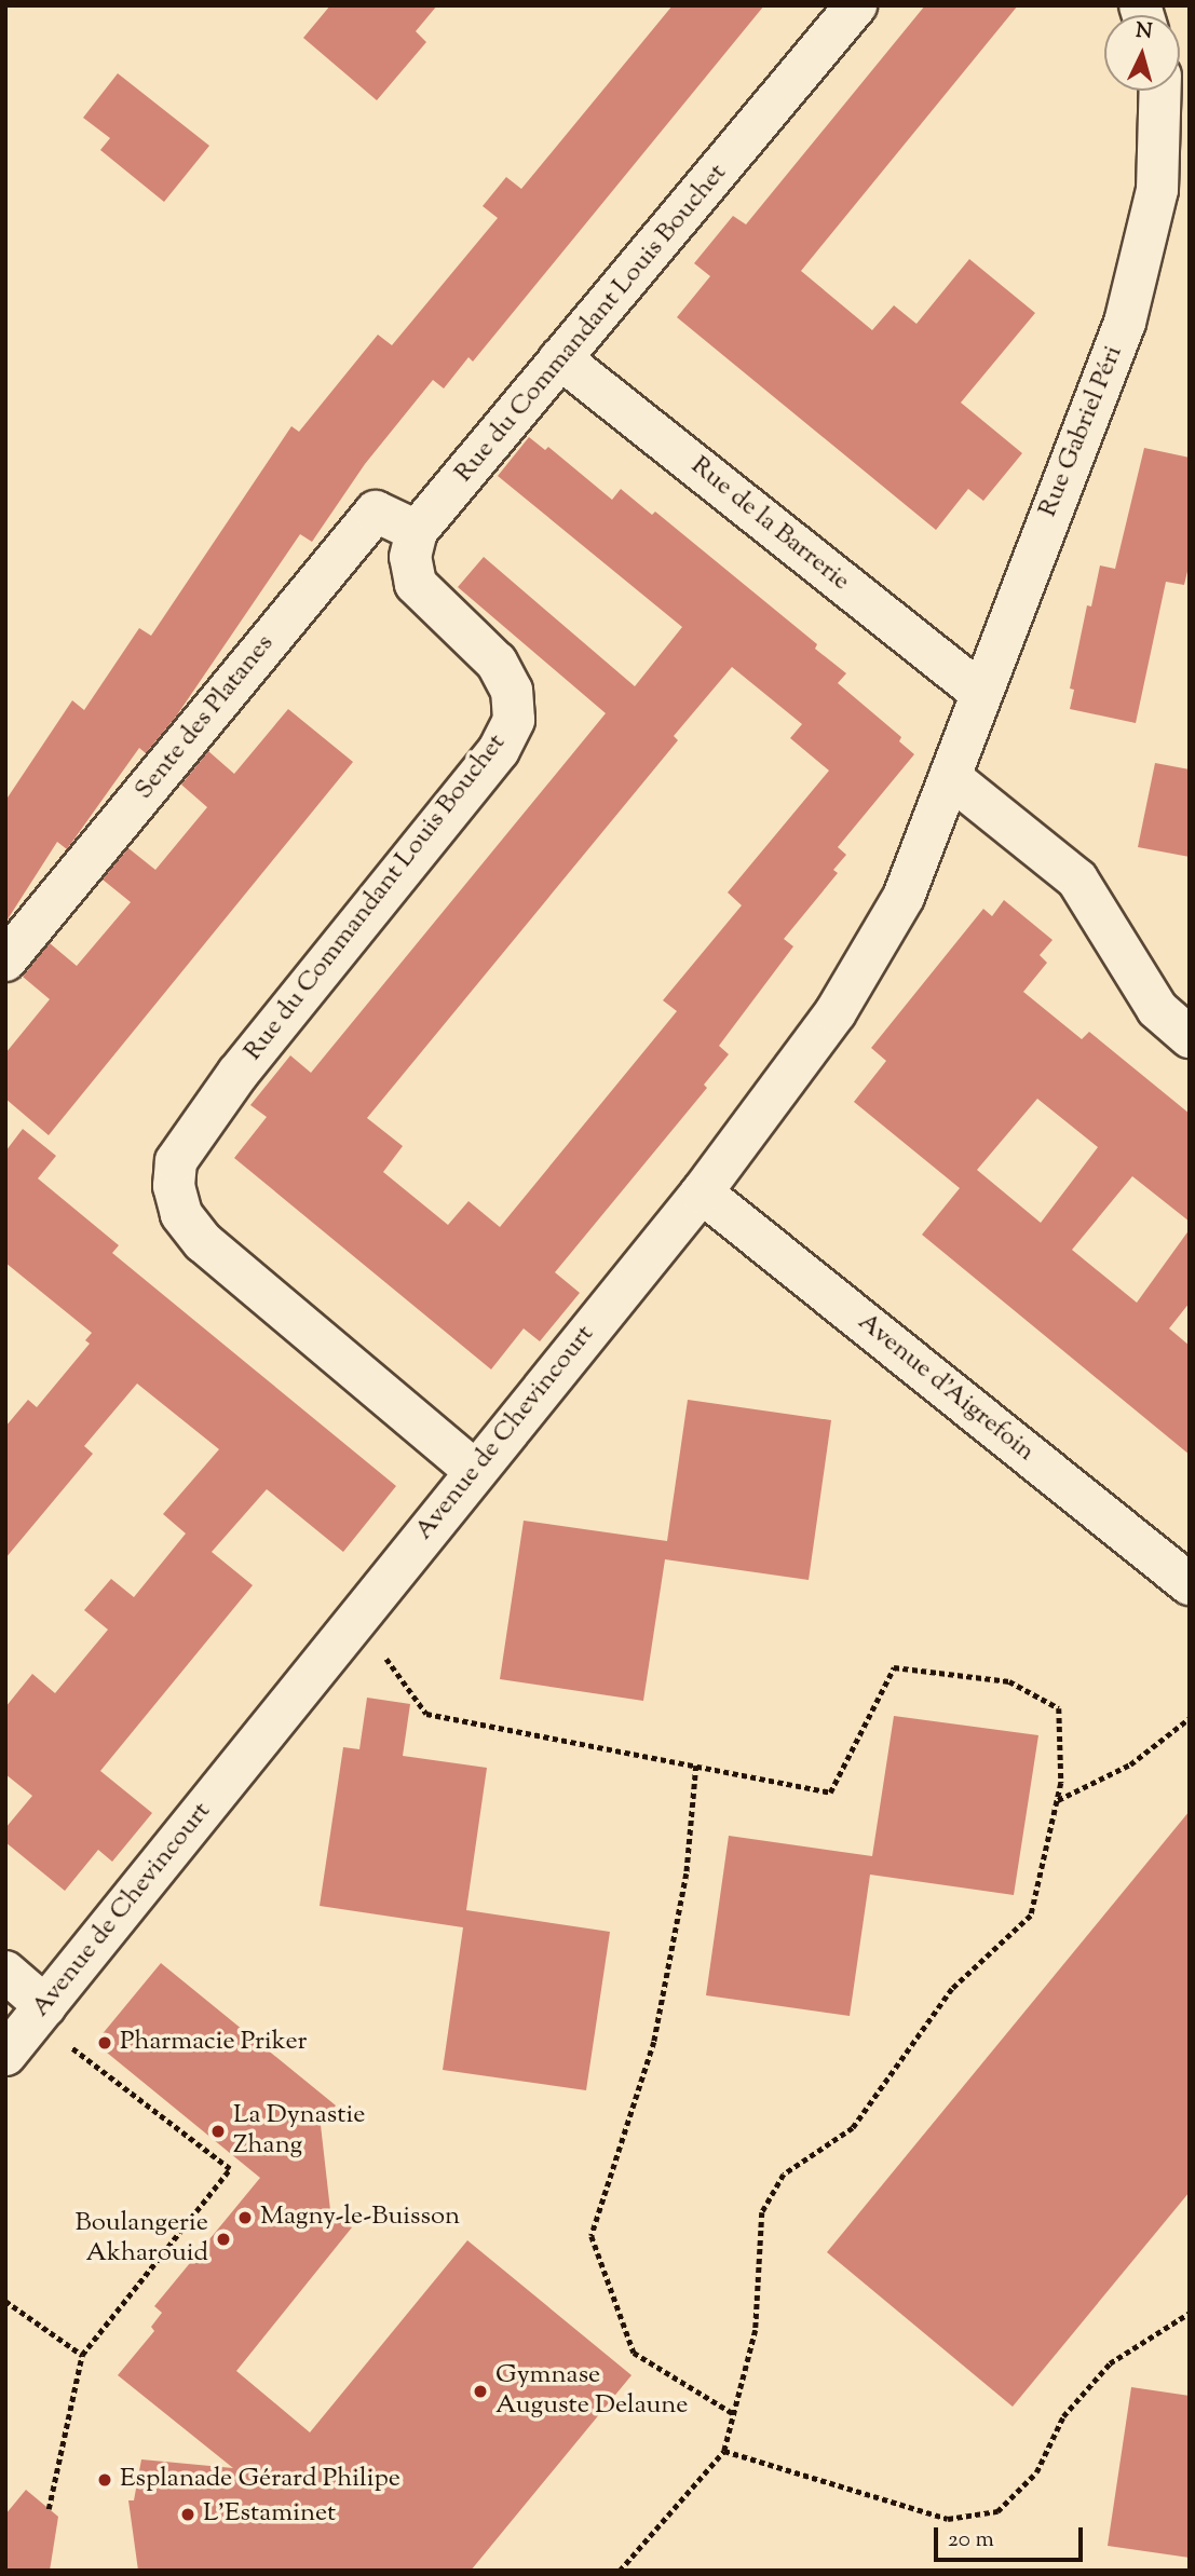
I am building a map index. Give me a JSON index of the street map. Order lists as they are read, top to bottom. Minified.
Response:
{"streets":{"street":["Rue du Commandant Louis Bouchet","Rue Gabriel Péri","Rue de la Barrerie","Sente des Platanes","Avenue d'Aigrefoin","Avenue de Chevincourt"]},"crossings":[["Rue du Commandant Louis Bouchet","Rue de la Barrerie"],["Rue du Commandant Louis Bouchet","Sente des Platanes"],["Rue du Commandant Louis Bouchet","Avenue de Chevincourt"],["Rue Gabriel Péri","Rue de la Barrerie"],["Rue Gabriel Péri","Avenue de Chevincourt"],["Avenue d'Aigrefoin","Avenue de Chevincourt"]],"places":["Pharmacie Priker","La Dynastie Zhang","Magny-le-Buisson","Boulangerie Akharouid","Gymnase Auguste Delaune","Esplanade Gérard Philipe","L'Estaminet"],"scale_bar":"20 m","north":"top"}
